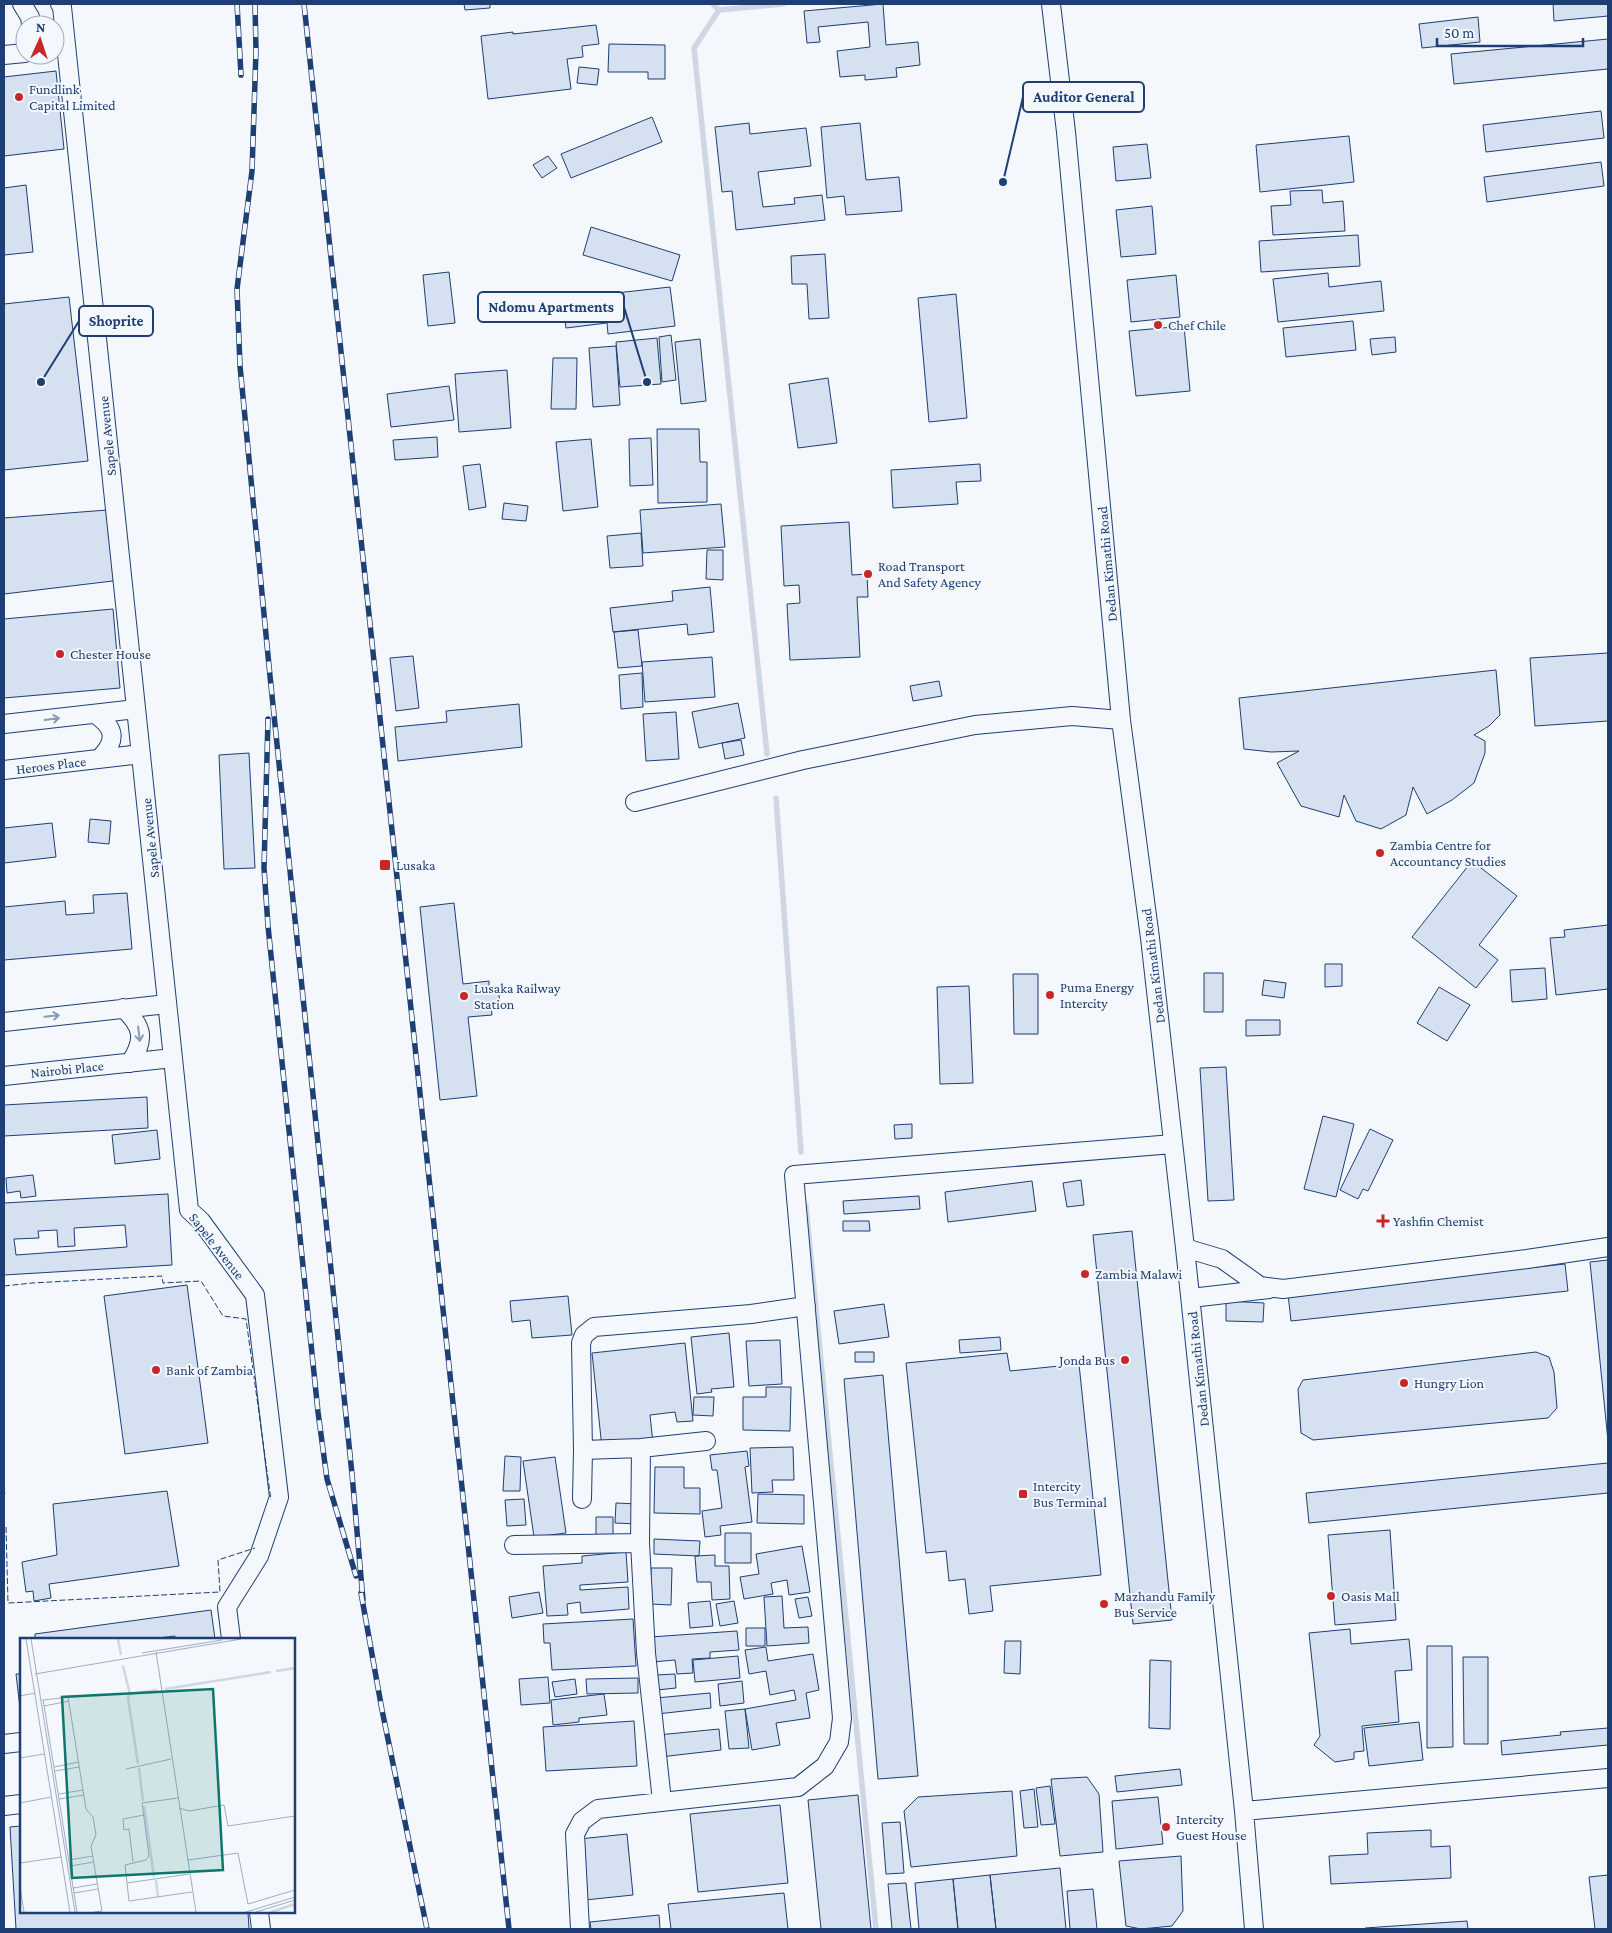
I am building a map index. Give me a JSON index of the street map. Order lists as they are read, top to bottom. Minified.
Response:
{"streets":{"street":["Sapele Avenue","Dedan Kimathi Road","Heroes Place","Nairobi Place"]},"crossings":[["Sapele Avenue","Heroes Place"],["Sapele Avenue","Nairobi Place"]],"places":{"other":["Fundlink Capital Limited","Auditor General","Chef Chile","Shoprite","Ndomu Apartments","Road Transport And Safety Agency","Chester House","Zambia Centre for Accountancy Studies","Puma Energy Intercity","Lusaka Railway Station","Zambia Malawi","Jonda Bus","Bank of Zambia","Hungry Lion","Oasis Mall","Mazhandu Family Bus Service","Intercity Guest House"],"transit":["Lusaka","Intercity Bus Terminal"],"health":["Yashfin Chemist"]},"scale_bar":"50 m","north":"top"}
